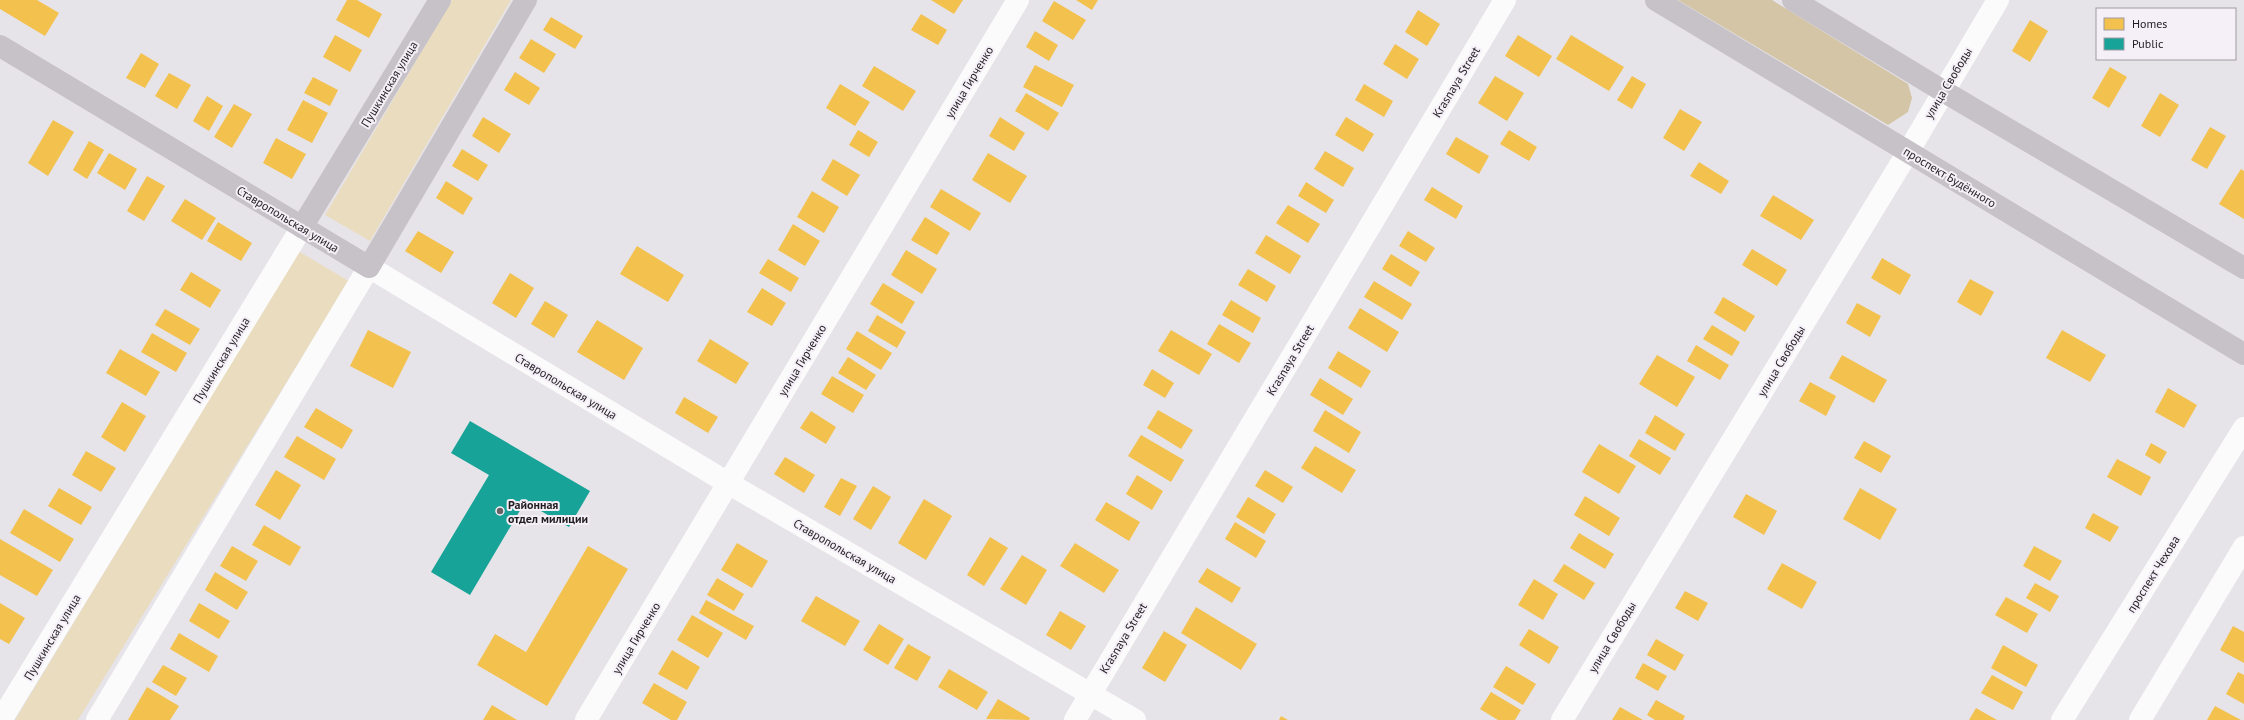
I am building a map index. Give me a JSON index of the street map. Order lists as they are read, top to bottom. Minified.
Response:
{"streets":{"main road":["Пушкинская улица","проспект Будённого","Ставропольская улица"],"street":["улица Гирченко","Krasnaya Street","улица Свободы","проспект Чехова"]},"crossings":[["улица Гирченко","Ставропольская улица"],["Krasnaya Street","Ставропольская улица"],["улица Свободы","проспект Будённого"],["Пушкинская улица","Ставропольская улица"]],"places":["Районная отдел милиции"],"legend":["Homes","Public"]}
